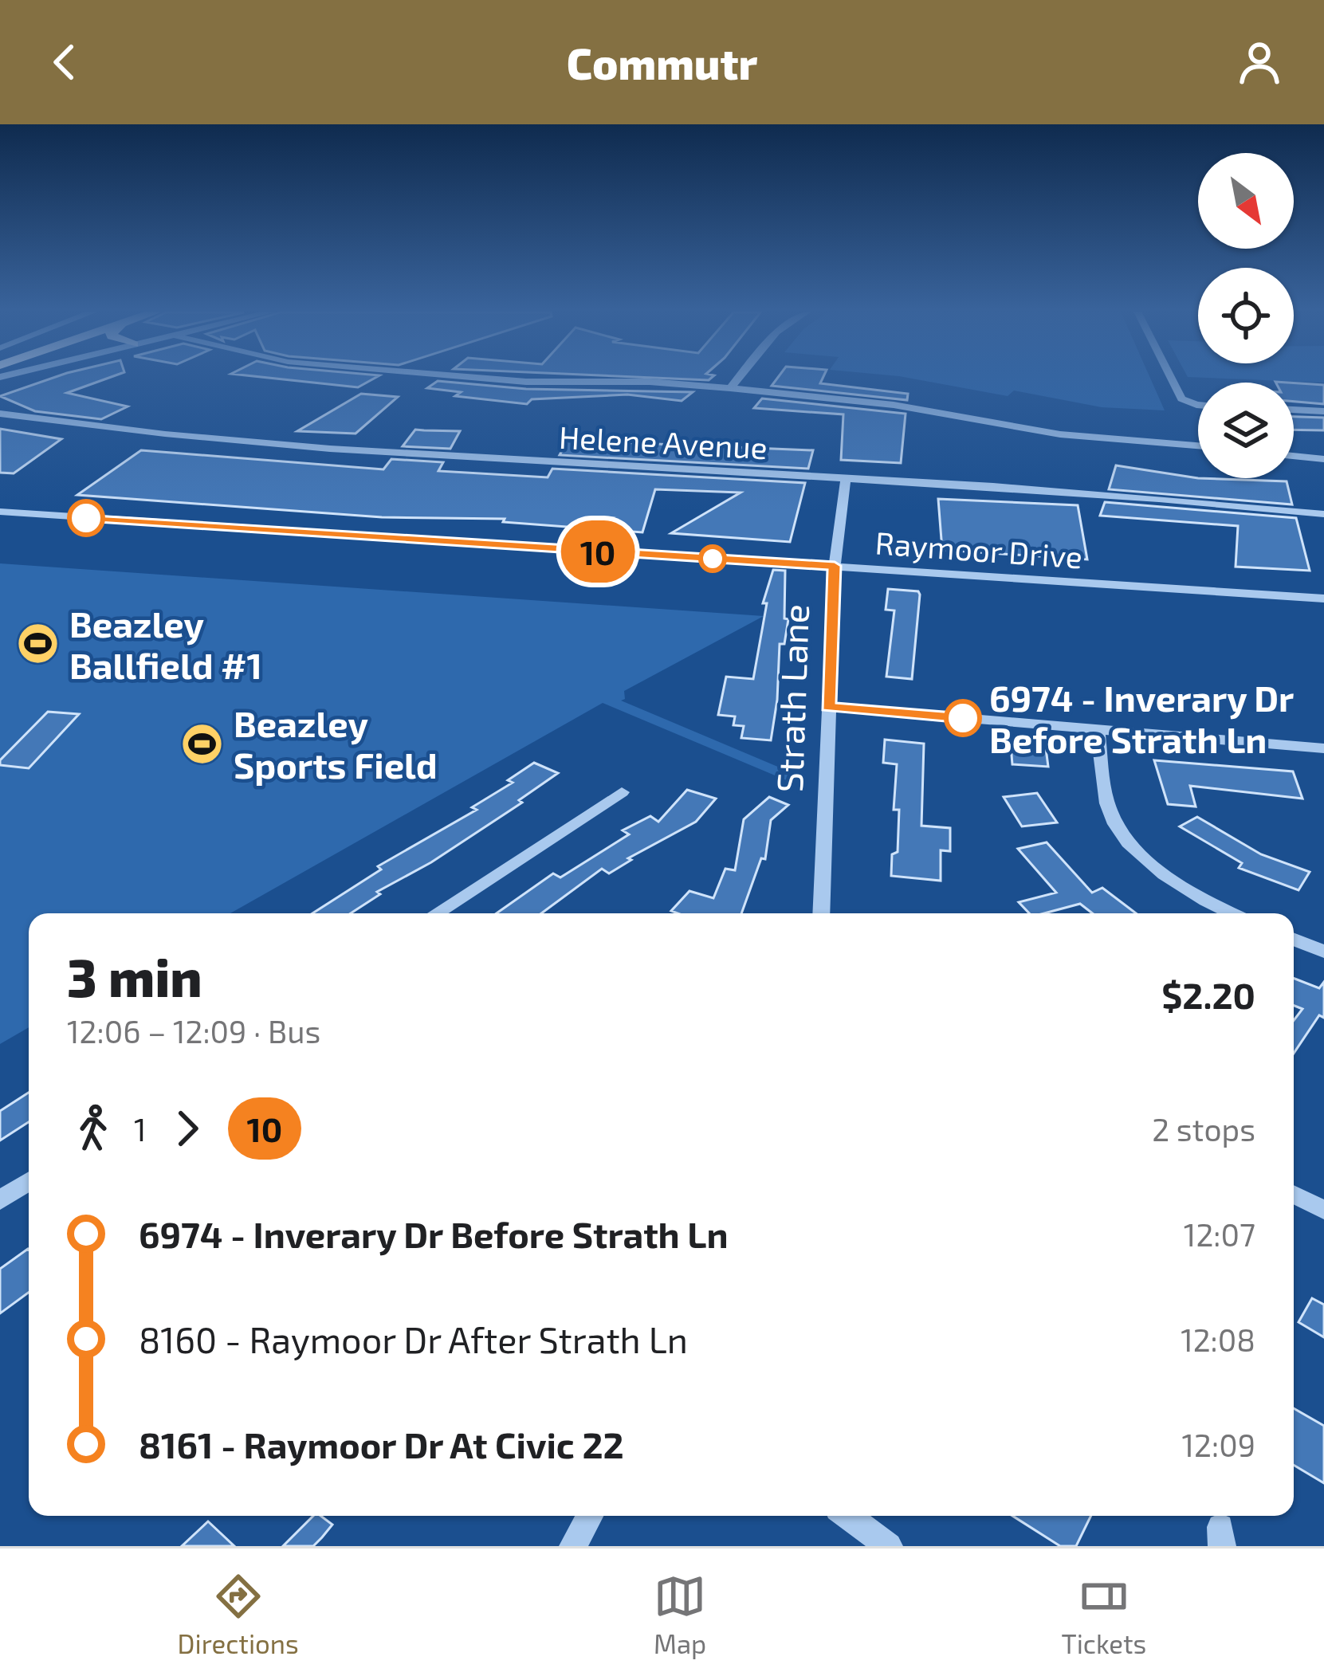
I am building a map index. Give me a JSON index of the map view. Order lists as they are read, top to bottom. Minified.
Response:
{"streets":{"street":["Helene Avenue","Raymoor Drive","Strath Lane"]},"crossings":[["Helene Avenue","Strath Lane"],["Raymoor Drive","Strath Lane"]],"places":{"sports":["Beazley Ballfield #1","Beazley Sports Field"],"other":["6974 - Inverary Dr Before Strath Ln"]},"lines":["bus line 10"],"north":"bottom right","page":{"header":"Commutr","on_map":"10","heading":["3 min","12:06 – 12:09 · Bus","$2.20"],"legs":["1","10","2 stops"],"list":[{"name":"6974 - Inverary Dr Before Strath Ln","value":"12:07"},{"name":"8160 - Raymoor Dr After Strath Ln","value":"12:08"},{"name":"8161 - Raymoor Dr At Civic 22","value":"12:09"}],"tabs":["Directions","Map","Tickets"]}}
